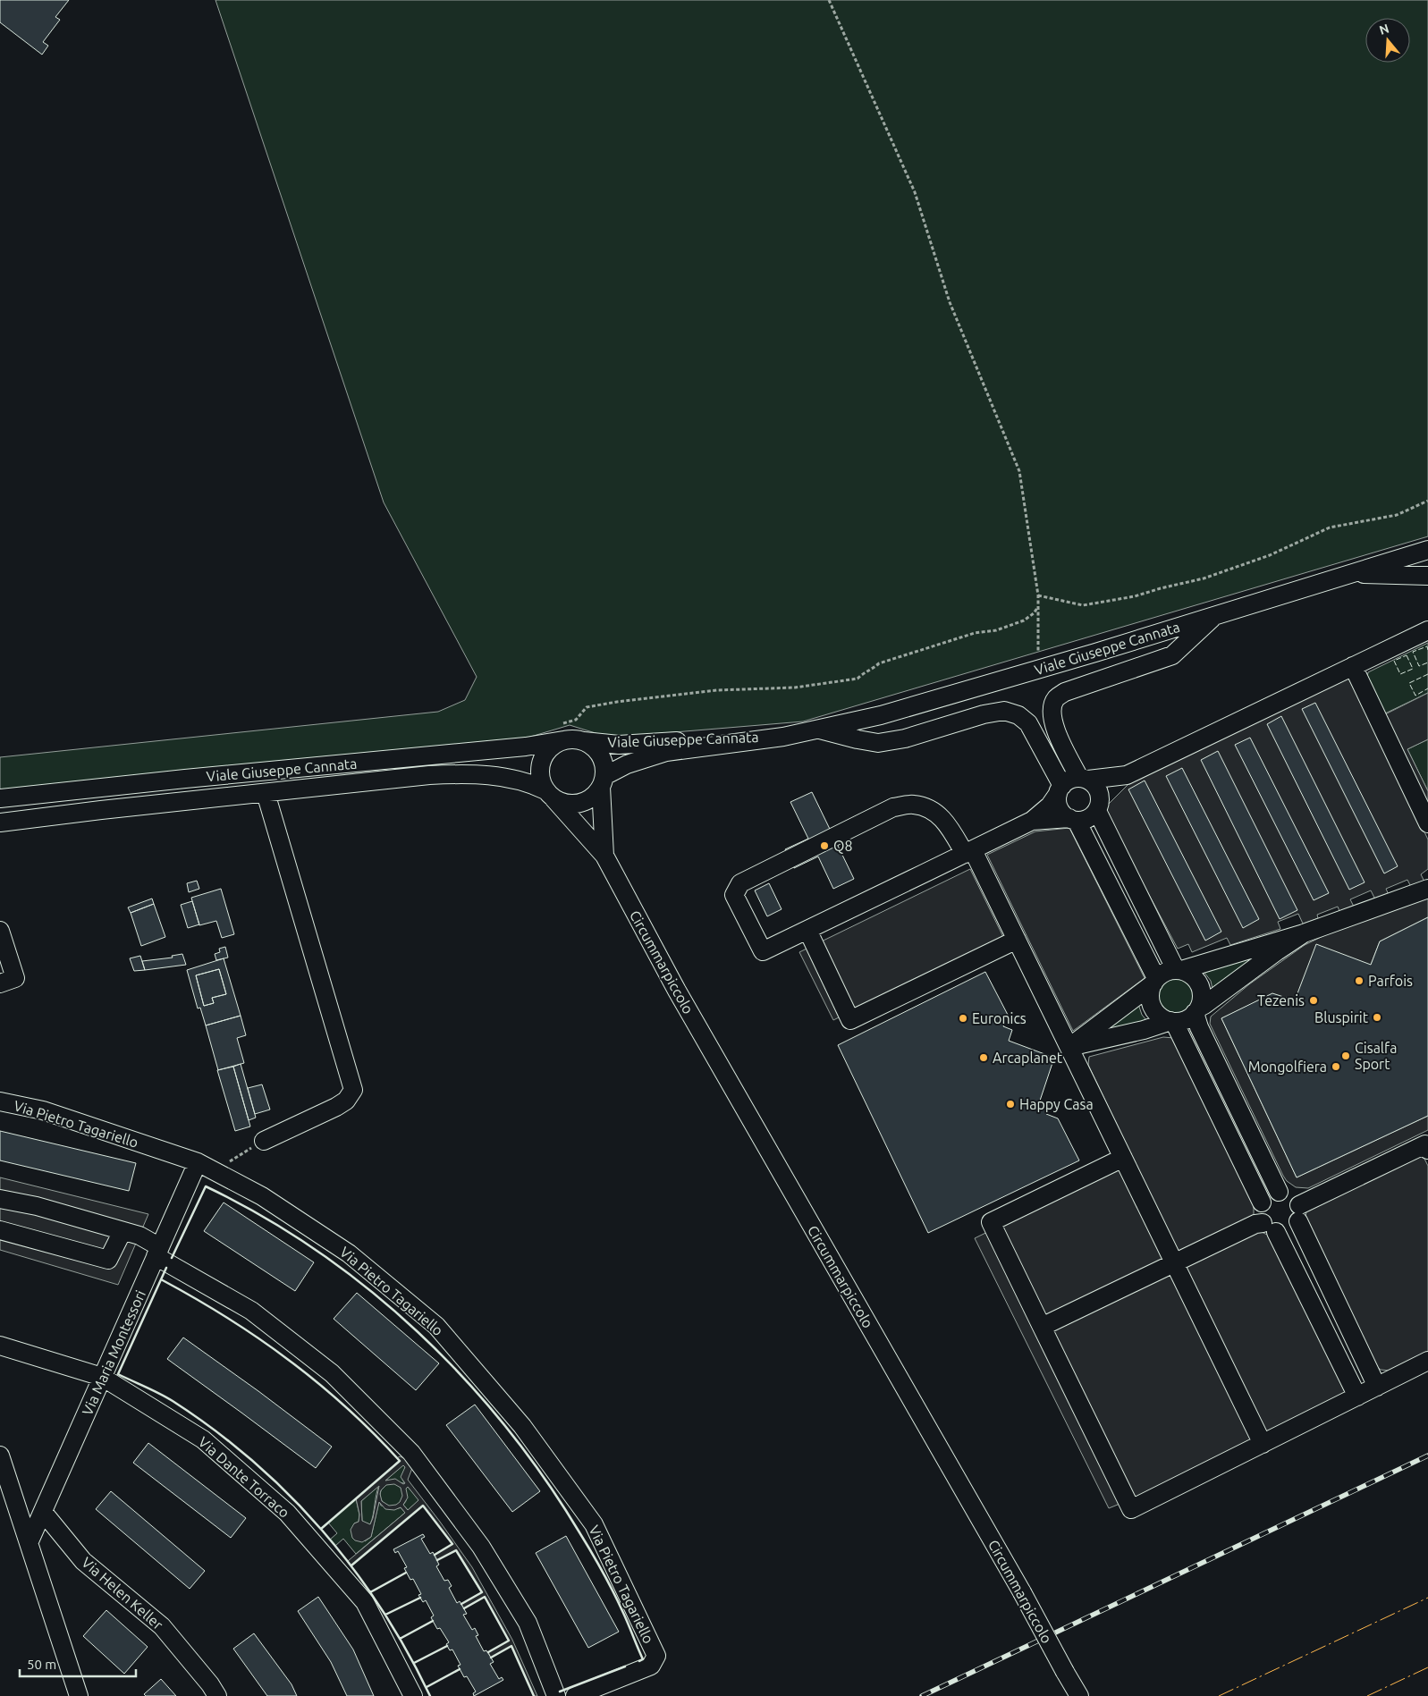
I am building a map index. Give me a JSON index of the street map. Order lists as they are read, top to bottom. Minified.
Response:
{"streets":{"street":["Viale Giuseppe Cannata","Circummarpiccolo","Via Pietro Tagariello","Via Maria Montessori","Via Dante Torraco","Via Helen Keller"]},"crossings":[["Viale Giuseppe Cannata","Circummarpiccolo"],["Via Pietro Tagariello","Via Maria Montessori"],["Via Maria Montessori","Via Dante Torraco"],["Via Maria Montessori","Via Helen Keller"]],"places":["Q8","Parfois","Tezenis","Bluspirit","Euronics","Cisalfa Sport","Arcaplanet","Mongolfiera","Happy Casa"],"scale_bar":"50 m","north":"top"}
